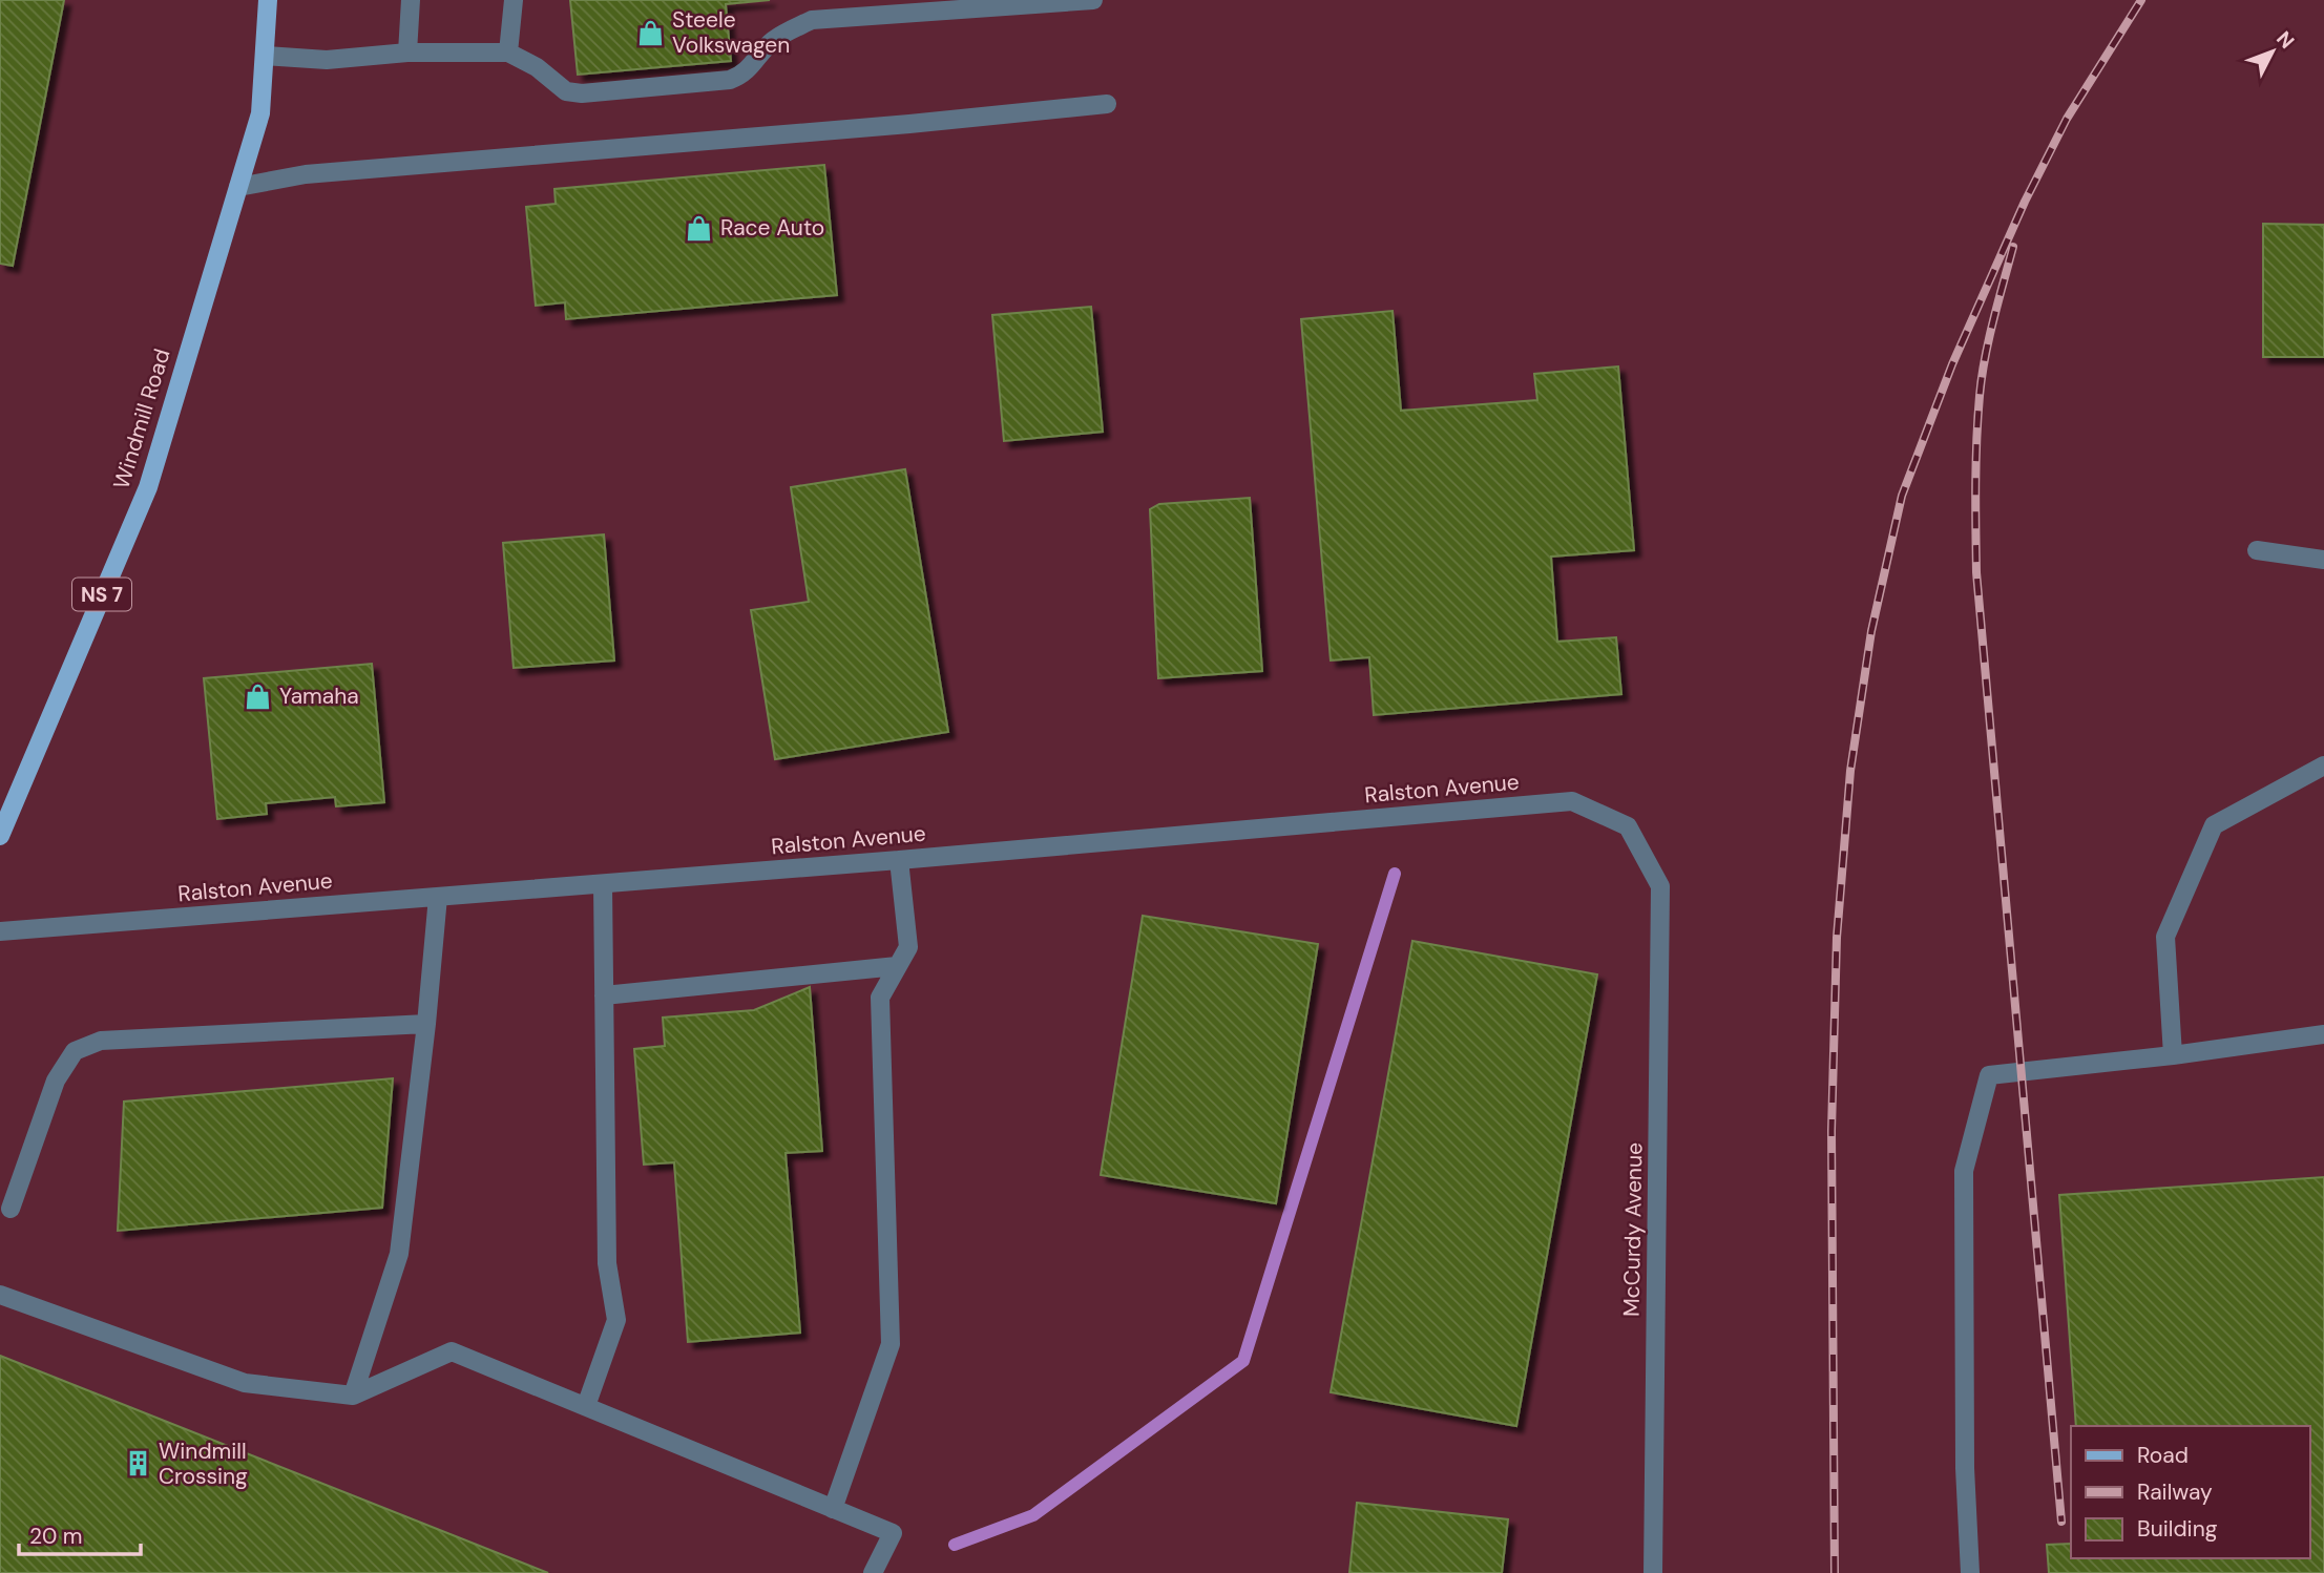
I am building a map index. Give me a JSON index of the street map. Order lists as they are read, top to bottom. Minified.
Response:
{"streets":{"main road":["Windmill Road","NS 7"],"street":["Ralston Avenue","McCurdy Avenue"]},"crossings":[["Ralston Avenue","McCurdy Avenue"]],"places":{"shop":["Steele Volkswagen","Race Auto","Yamaha"],"building":["Windmill Crossing"]},"legend":["Road","Railway","Building"],"scale_bar":"20 m","north":"top right"}
